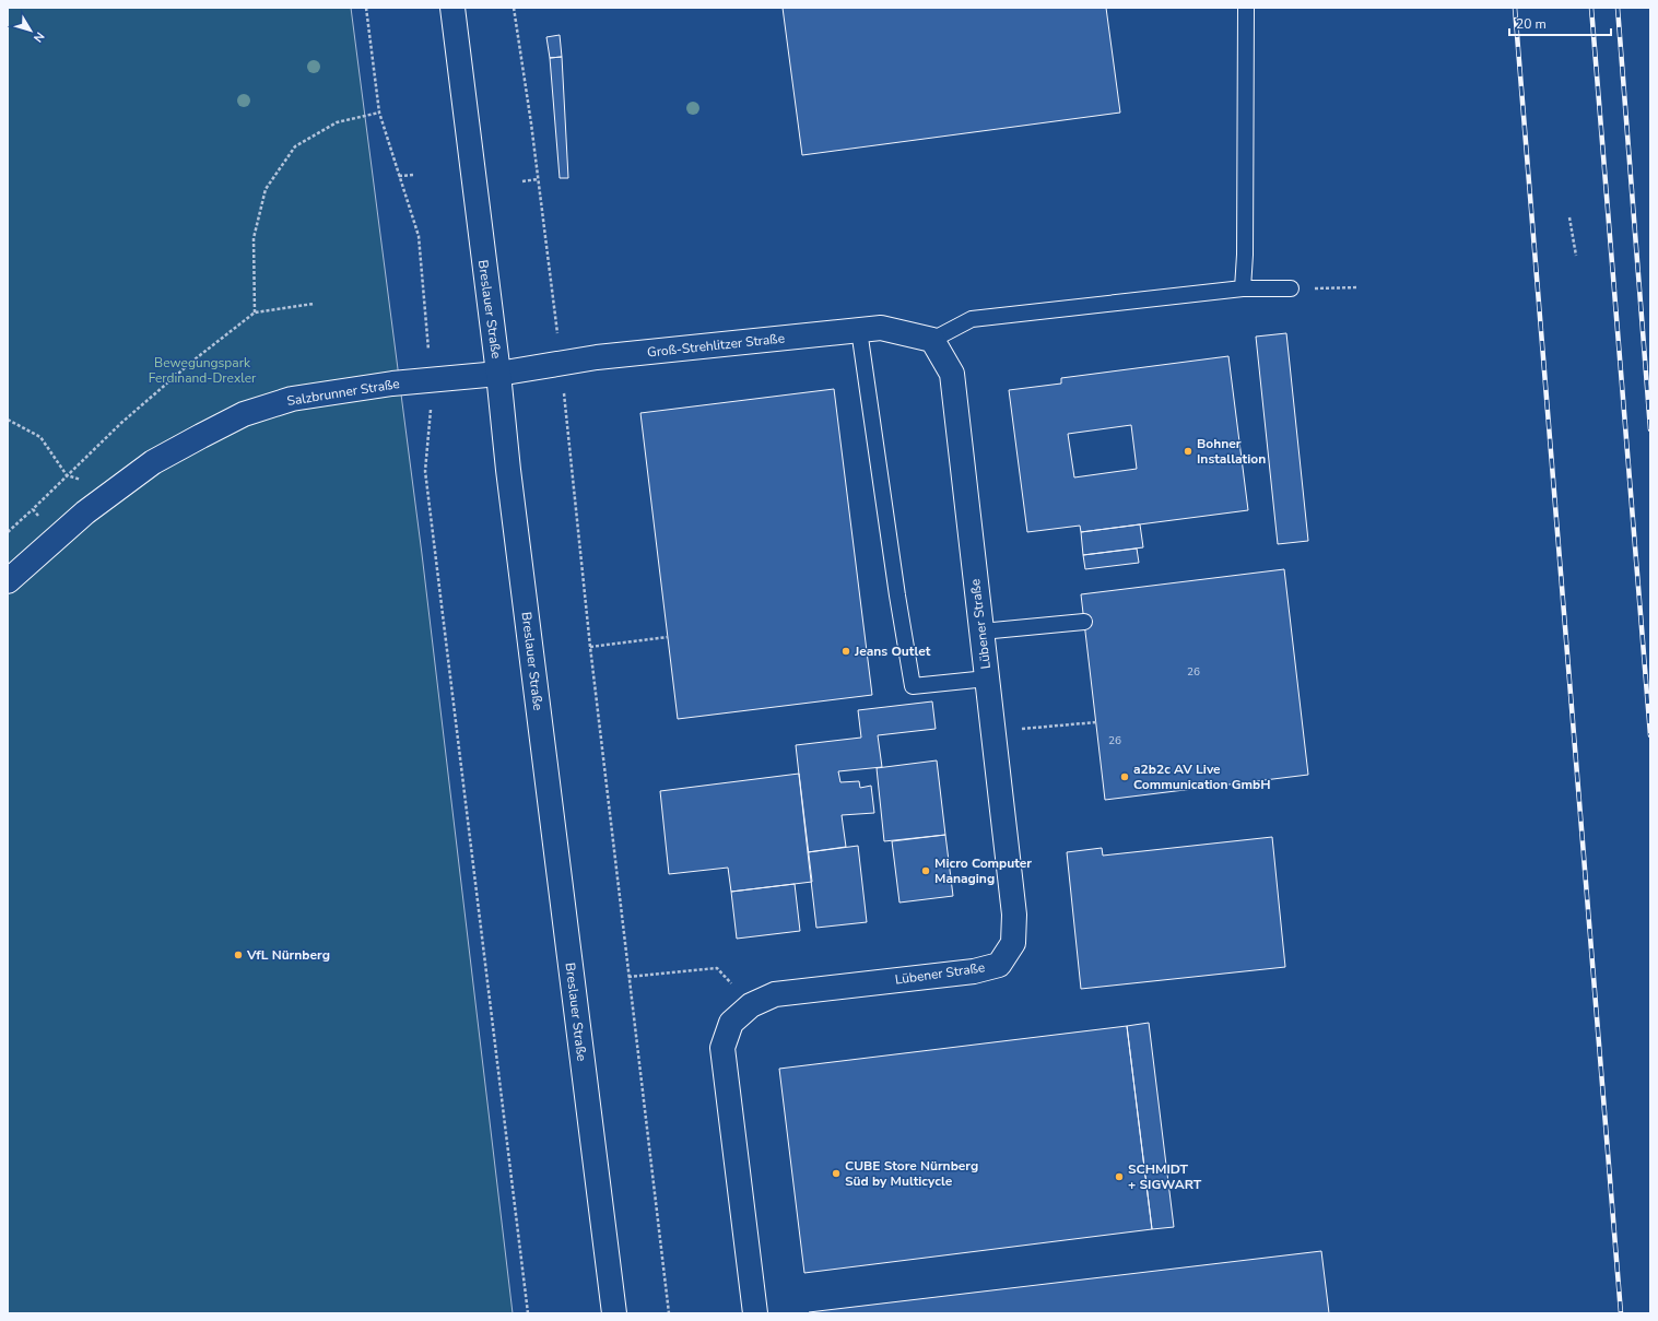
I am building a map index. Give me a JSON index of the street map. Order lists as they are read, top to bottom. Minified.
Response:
{"streets":{"street":["Breslauer Straße","Groß-Strehlitzer Straße","Salzbrunner Straße","Lübener Straße"]},"crossings":[["Breslauer Straße","Groß-Strehlitzer Straße"],["Breslauer Straße","Salzbrunner Straße"],["Groß-Strehlitzer Straße","Salzbrunner Straße"],["Groß-Strehlitzer Straße","Lübener Straße"]],"parks":["Bewegungspark Ferdinand-Drexler"],"places":["Bohner Installation","Jeans Outlet","a2b2c AV Live Communication GmbH","Micro Computer Managing","VfL Nürnberg","CUBE Store Nürnberg Süd by Multicycle","SCHMIDT + SIGWART"],"house_numbers":["26","26"],"scale_bar":"20 m","north":"bottom right"}
